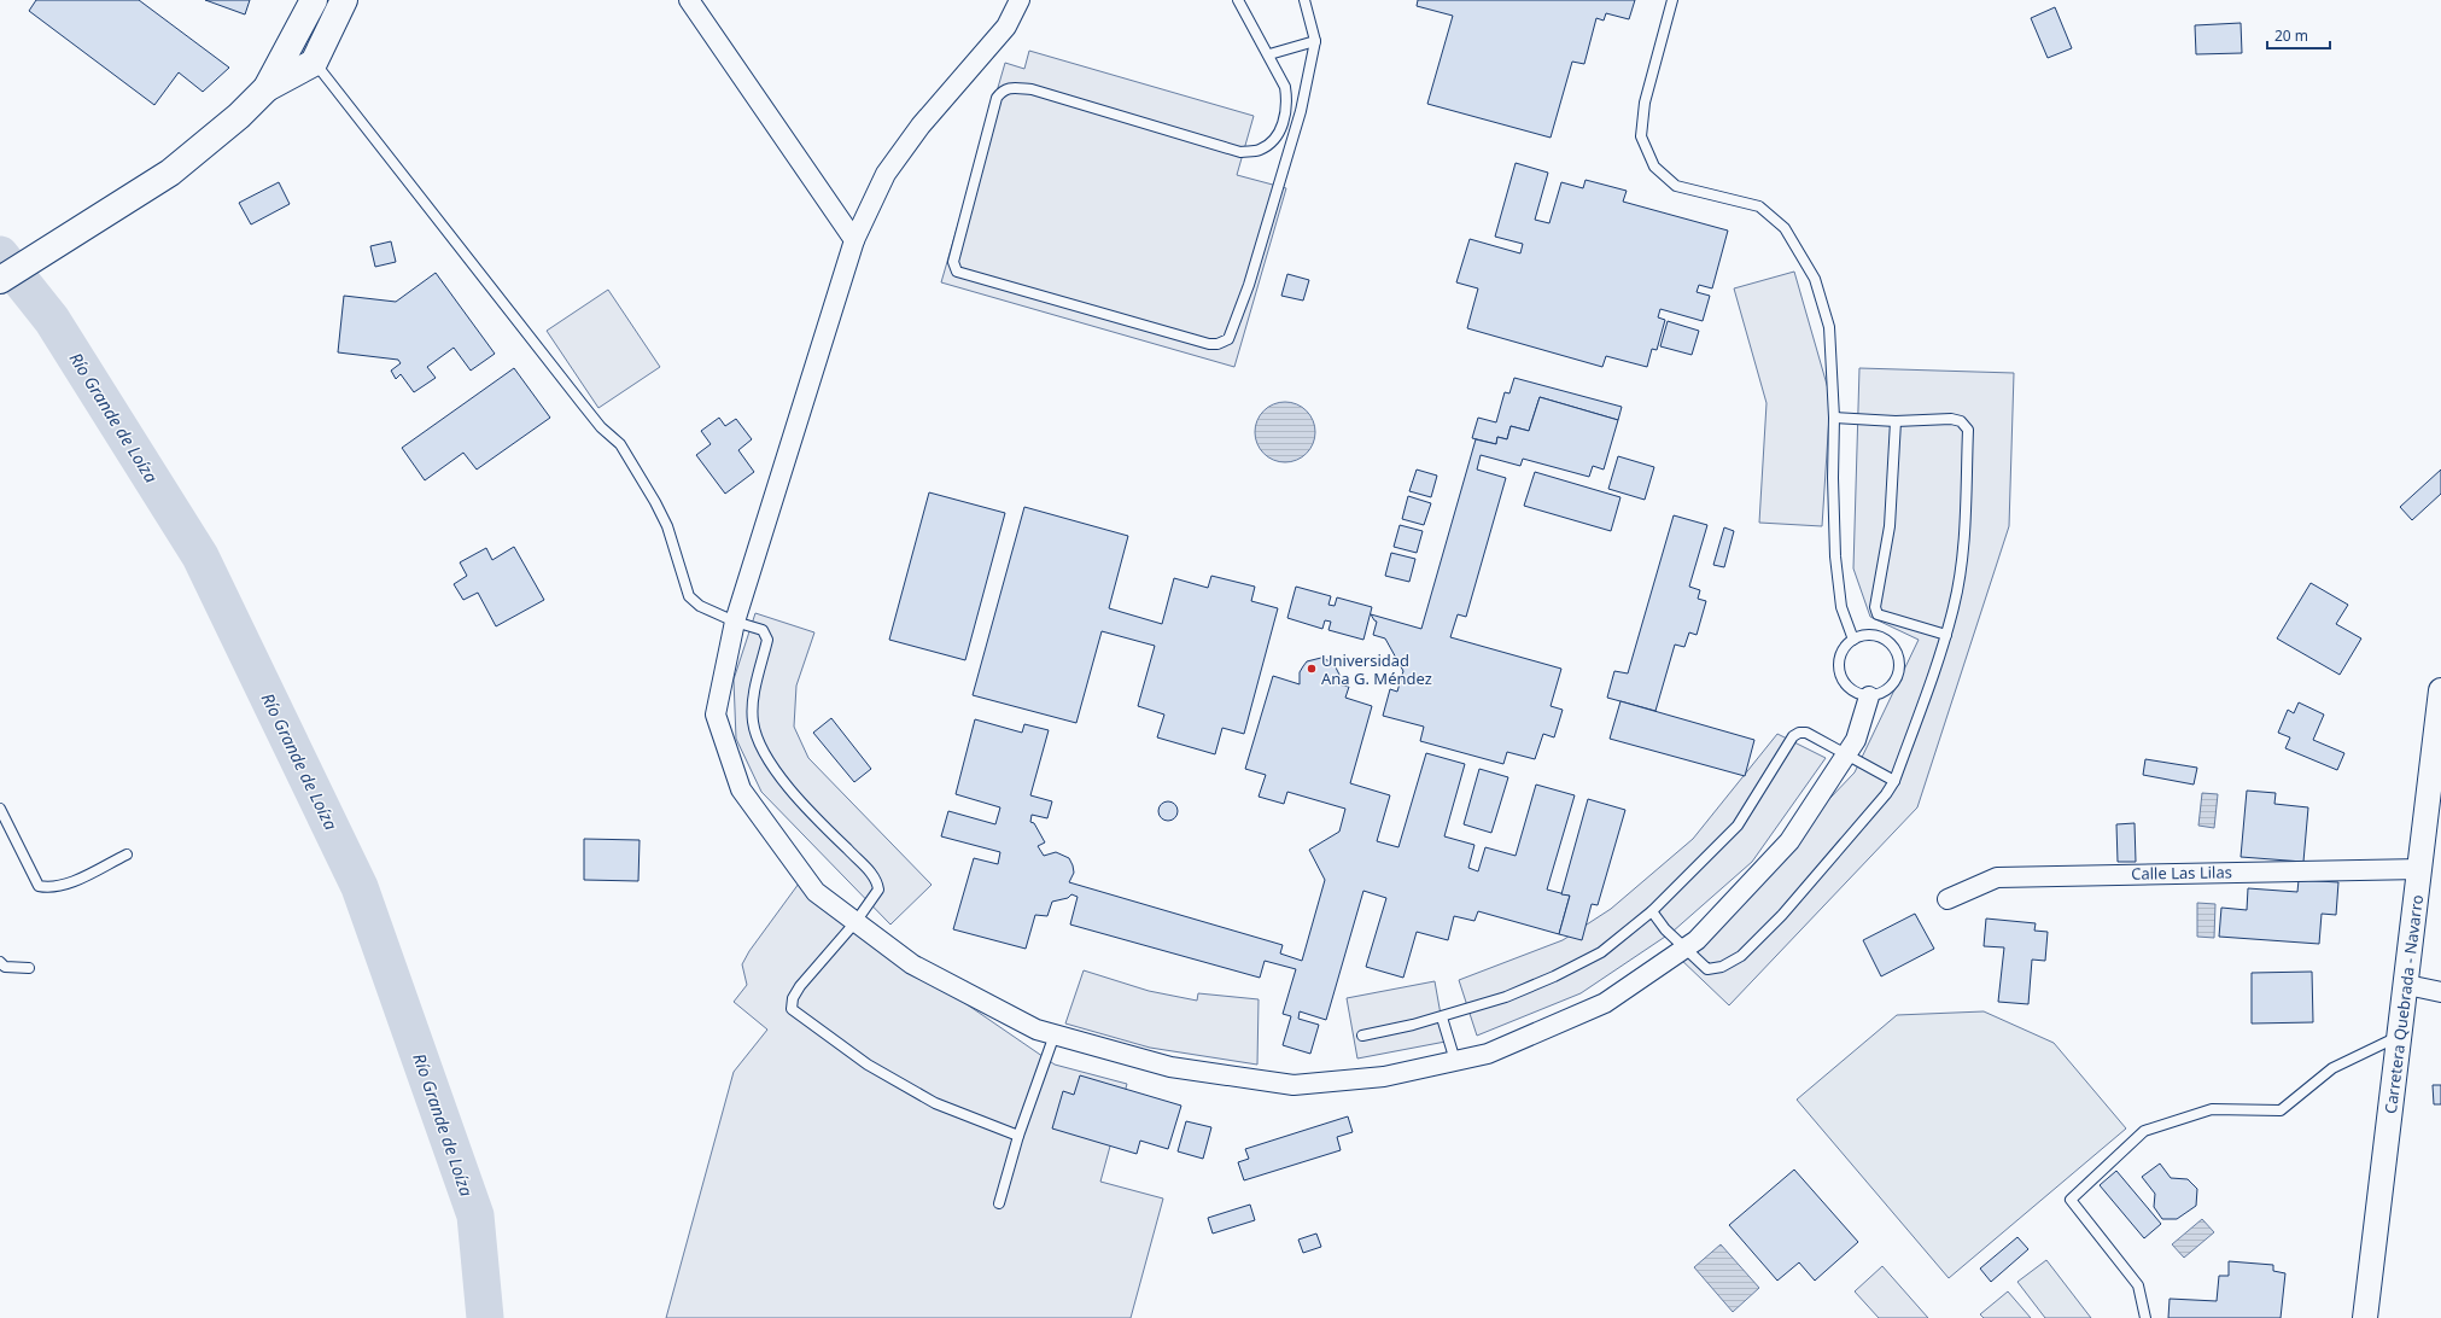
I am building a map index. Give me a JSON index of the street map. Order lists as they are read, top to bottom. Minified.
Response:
{"streets":{"street":["Calle Las Lilas","Carretera Quebrada - Navarro"]},"crossings":[["Calle Las Lilas","Carretera Quebrada - Navarro"]],"water":["Río Grande de Loíza"],"places":["Universidad Ana G. Méndez"],"scale_bar":"20 m"}
